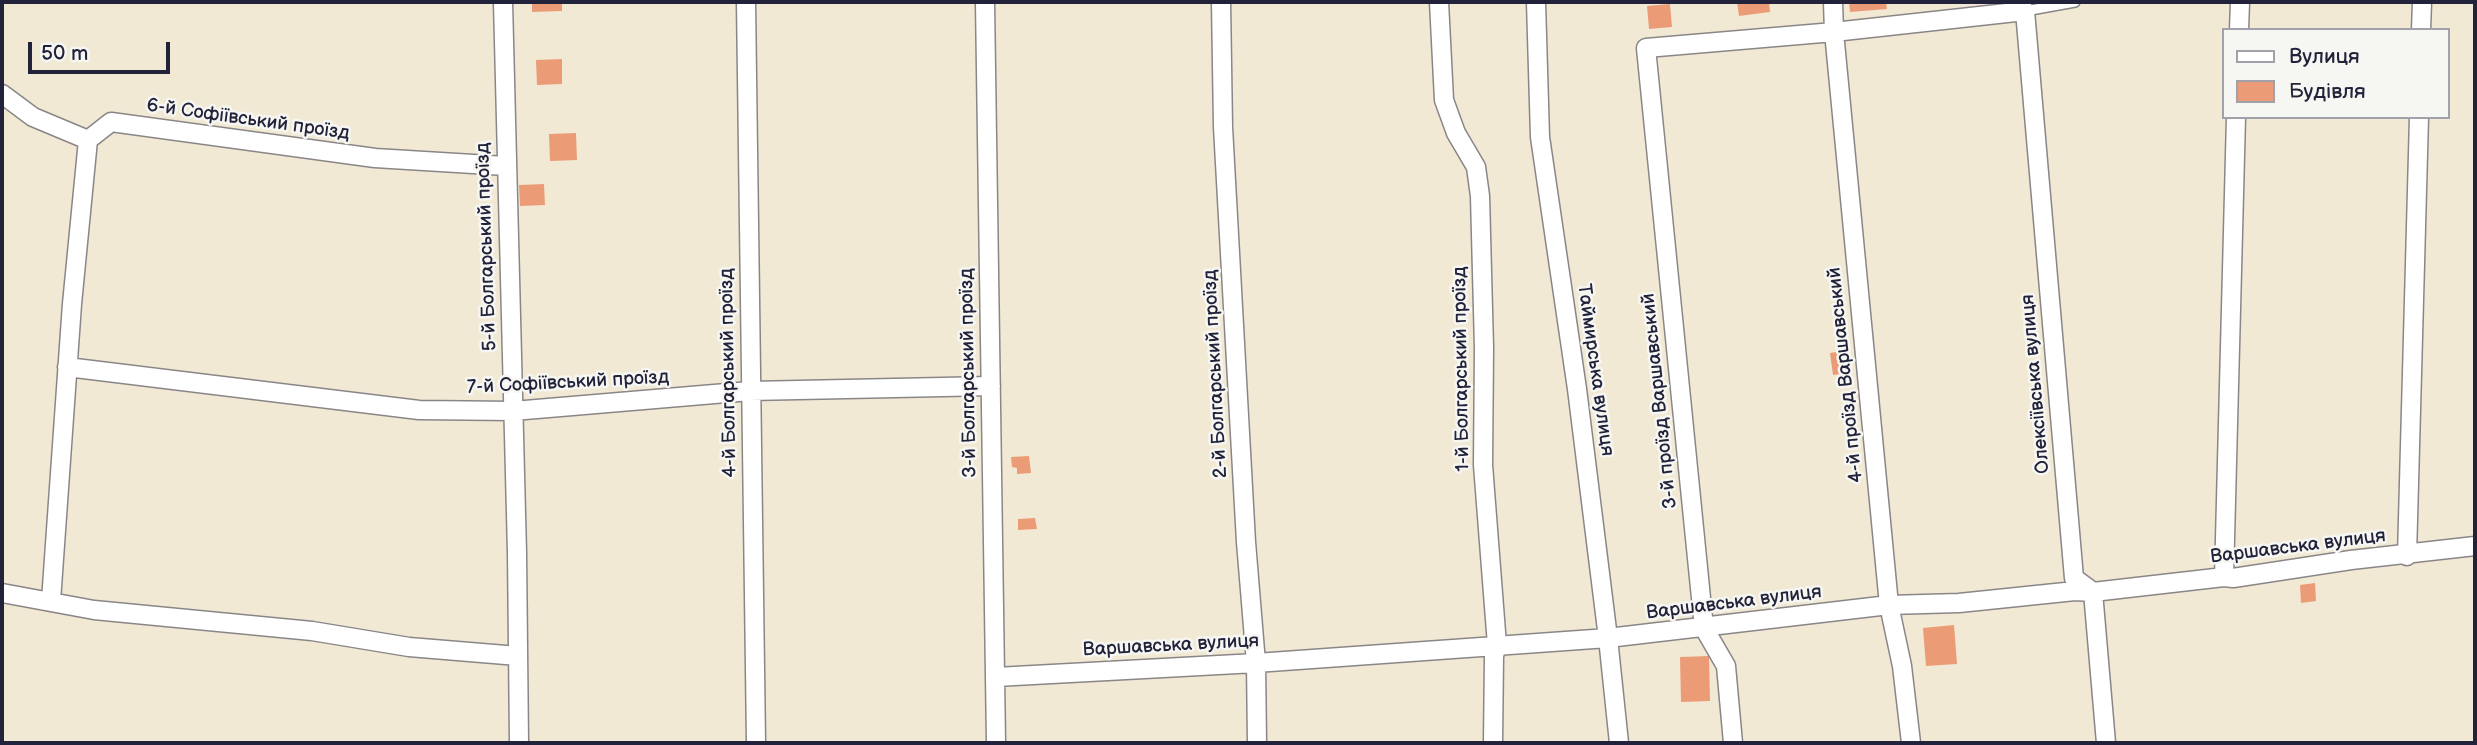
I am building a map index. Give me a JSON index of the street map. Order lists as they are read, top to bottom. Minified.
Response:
{"streets":{"street":["6-й Софіївський проїзд","5-й Болгарський проїзд","1-й Болгарський проїзд","Таймирська вулиця","4-й Болгарський проїзд","3-й Болгарський проїзд","2-й Болгарський проїзд","4-й проїзд Варшавський","7-й Софіївський проїзд","Олексіївська вулиця","3-й проїзд Варшавський","Варшавська вулиця"]},"crossings":[["6-й Софіївський проїзд","5-й Болгарський проїзд"],["5-й Болгарський проїзд","7-й Софіївський проїзд"],["1-й Болгарський проїзд","Варшавська вулиця"],["Таймирська вулиця","Варшавська вулиця"],["4-й Болгарський проїзд","7-й Софіївський проїзд"],["3-й Болгарський проїзд","7-й Софіївський проїзд"],["3-й Болгарський проїзд","Варшавська вулиця"],["2-й Болгарський проїзд","Варшавська вулиця"],["4-й проїзд Варшавський","3-й проїзд Варшавський"],["4-й проїзд Варшавський","Варшавська вулиця"],["Олексіївська вулиця","Варшавська вулиця"],["3-й проїзд Варшавський","Варшавська вулиця"]],"legend":["Вулиця","Будівля"],"scale_bar":"50 m"}
